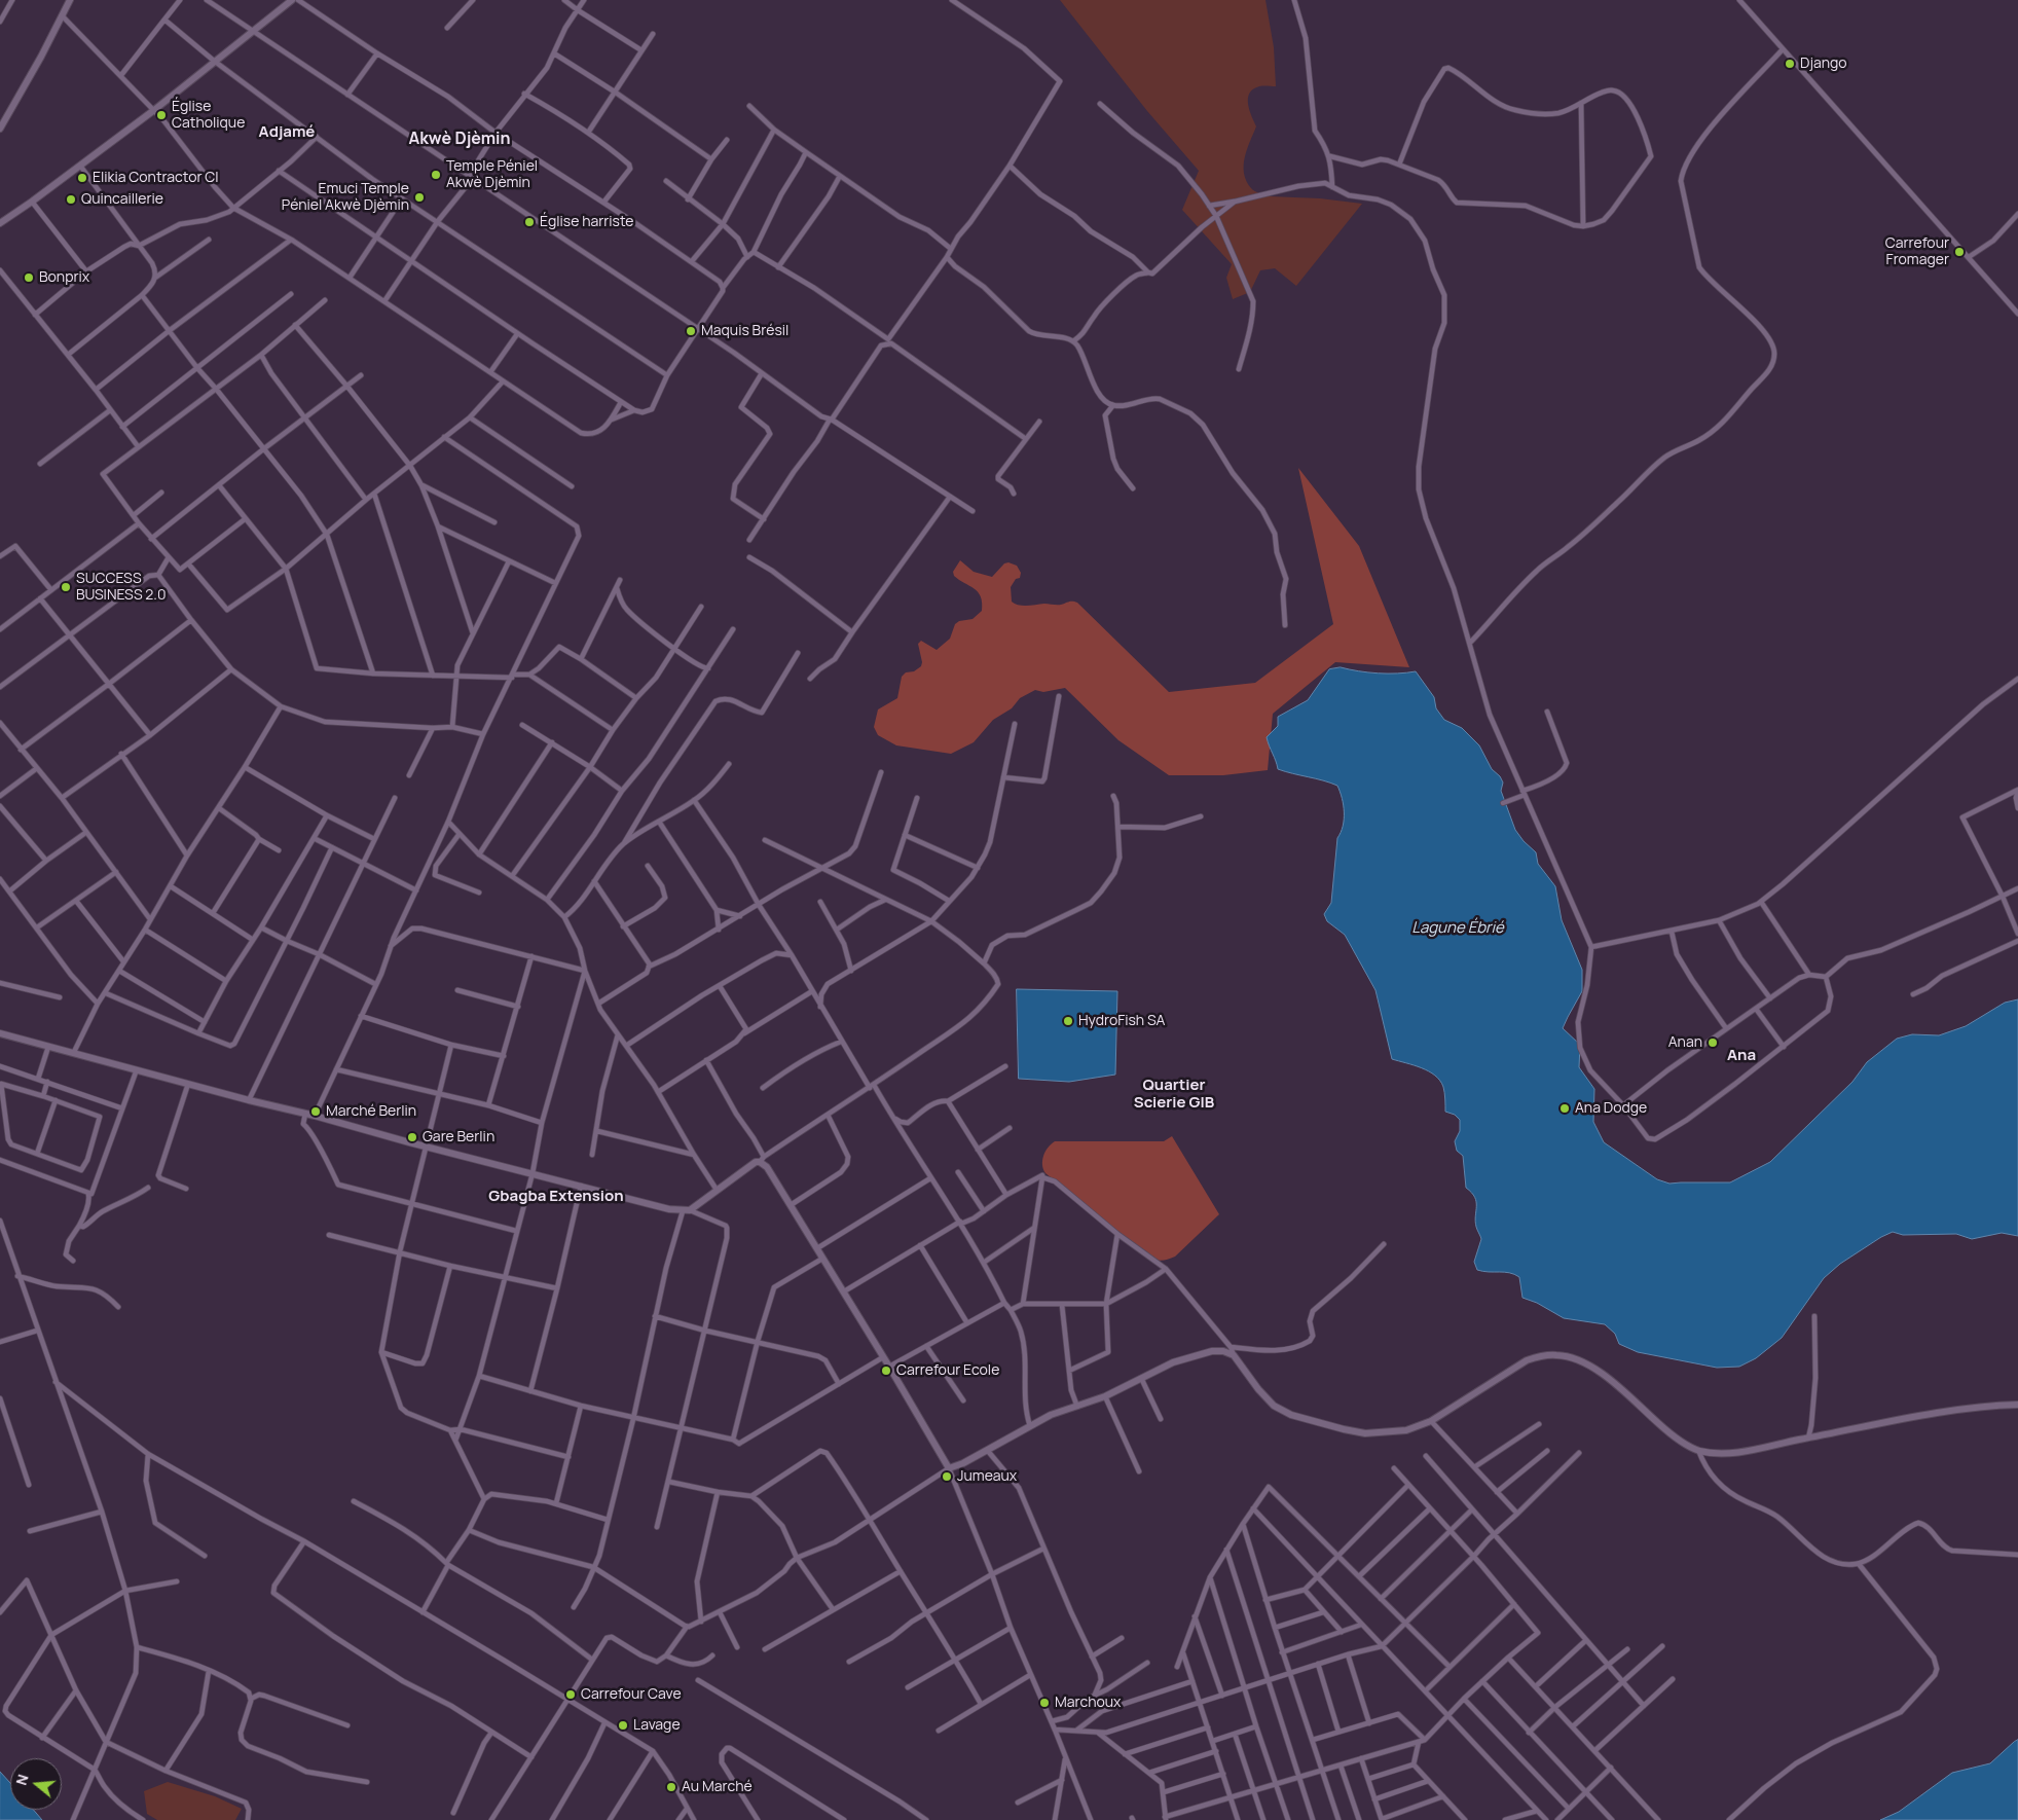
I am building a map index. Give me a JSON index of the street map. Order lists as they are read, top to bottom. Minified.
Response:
{"districts":["Adjamé","Akwè Djèmin","Ana","Quartier Scierie GIB","Gbagba Extension"],"water":["Lagune Ébrié"],"places":["Django","Église Catholique","Temple Péniel Akwè Djèmin","Elikia Contractor CI","Emuci Temple Péniel Akwè Djèmin","Quincaillerie","Église harriste","Carrefour Fromager","Bonprix","Maquis Brésil","SUCCESS BUSINESS 2.0","HydroFish SA","Anan","Ana Dodge","Marché Berlin","Gare Berlin","Carrefour Ecole","Jumeaux","Carrefour Cave","Marchoux","Lavage","Au Marché"],"north":"left"}
